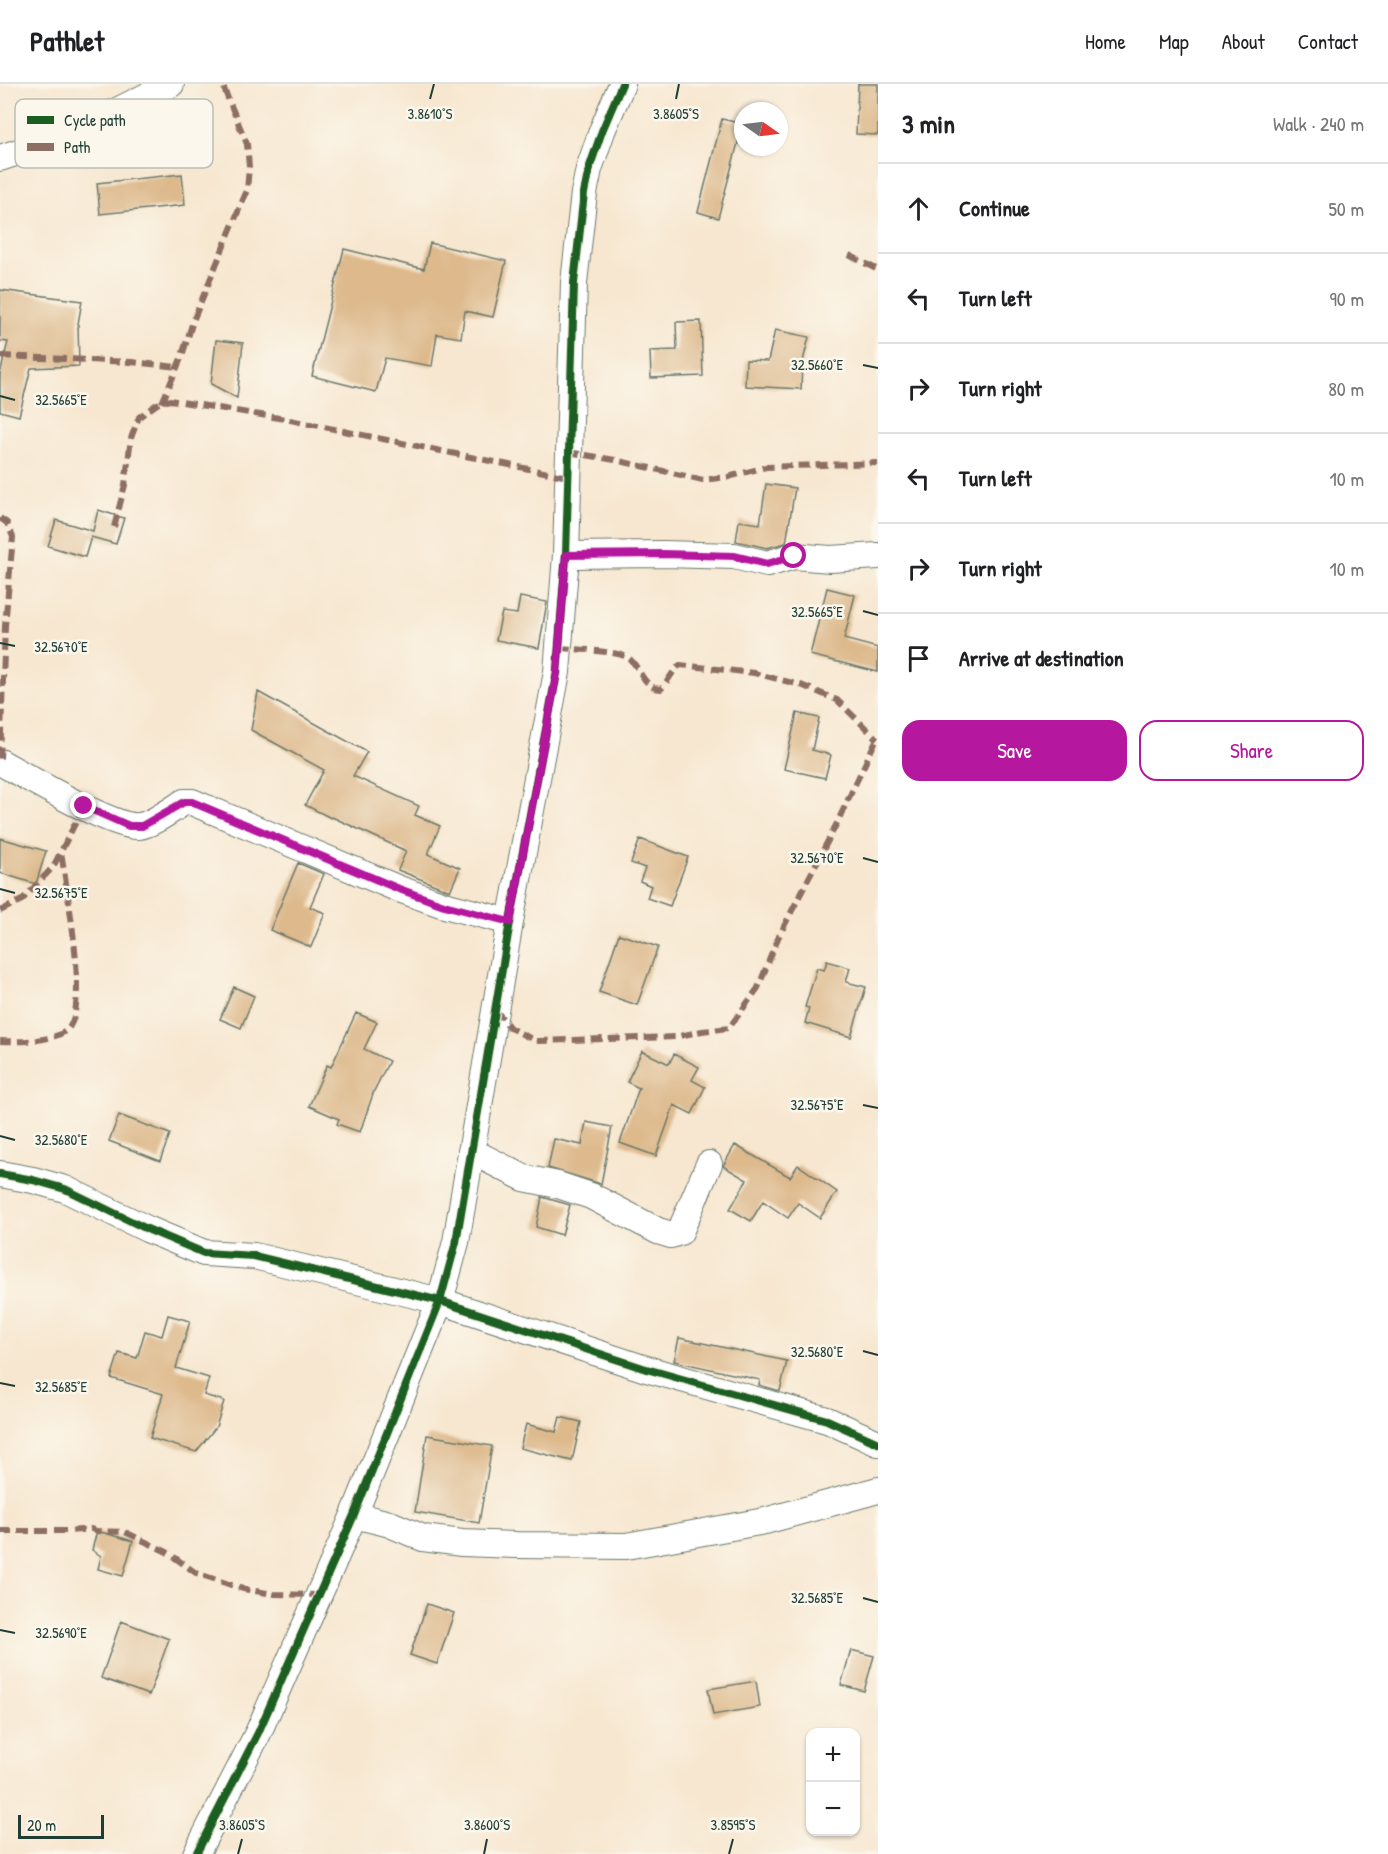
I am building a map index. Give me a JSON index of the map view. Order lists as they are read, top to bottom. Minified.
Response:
{"legend":["Cycle path","Path"],"scale_bar":"20 m","north":"right","page":{"header":"Pathlet","nav":["Home","Map","About","Contact"],"heading":["3 min","Walk · 240 m"],"list":[["Continue","50 m"],["Turn left","90 m"],["Turn right","80 m"],["Turn left","10 m"],["Turn right","10 m"],"Arrive at destination"],"buttons":["Save","Share"],"map_buttons":["+","−"],"scale":"20 m"},"coordinates":["3.8610°S","3.8605°S","32.5660°E","32.5665°E","32.5670°E","32.5675°E","32.5680°E","32.5685°E","32.5690°E","3.8600°S","3.8595°S"]}
